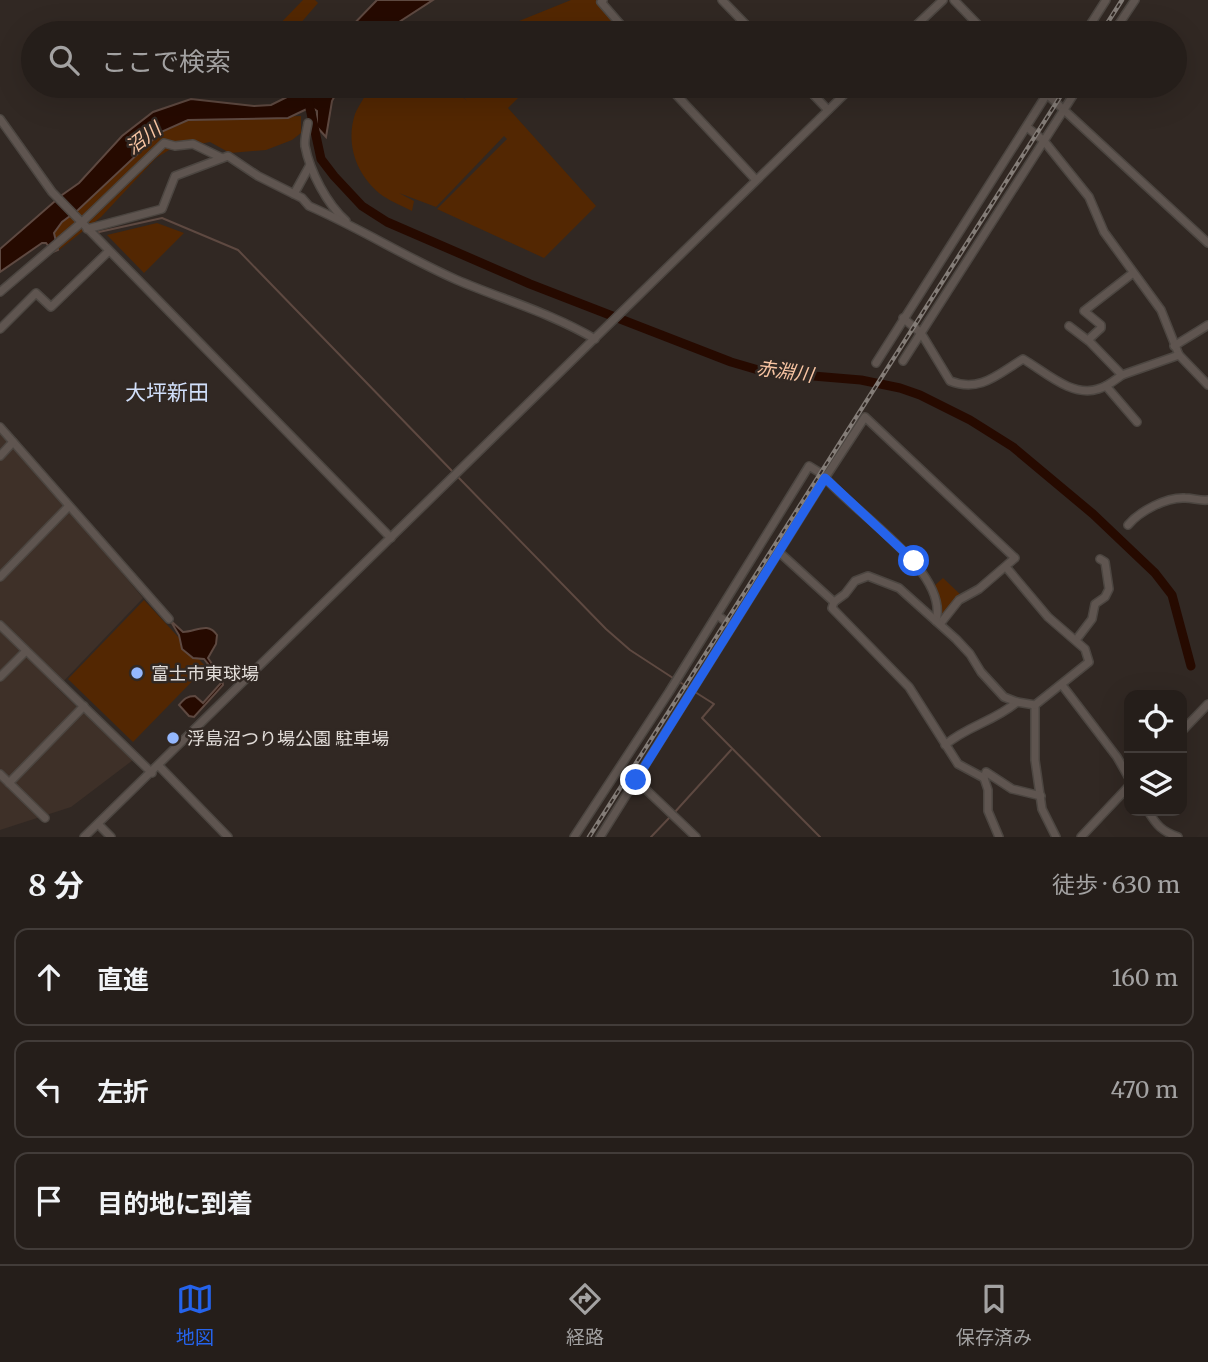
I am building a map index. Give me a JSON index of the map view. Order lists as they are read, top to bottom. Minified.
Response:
{"districts":["大坪新田"],"water":["沼川","赤淵川"],"places":["富士市東球場","浮島沼つり場公園 駐車場"],"page":{"search":"ここで検索","heading":["8 分","徒歩 · 630 m"],"list":[["直進","160 m"],["左折","470 m"],"目的地に到着"],"nav":["地図","経路","保存済み"]}}
